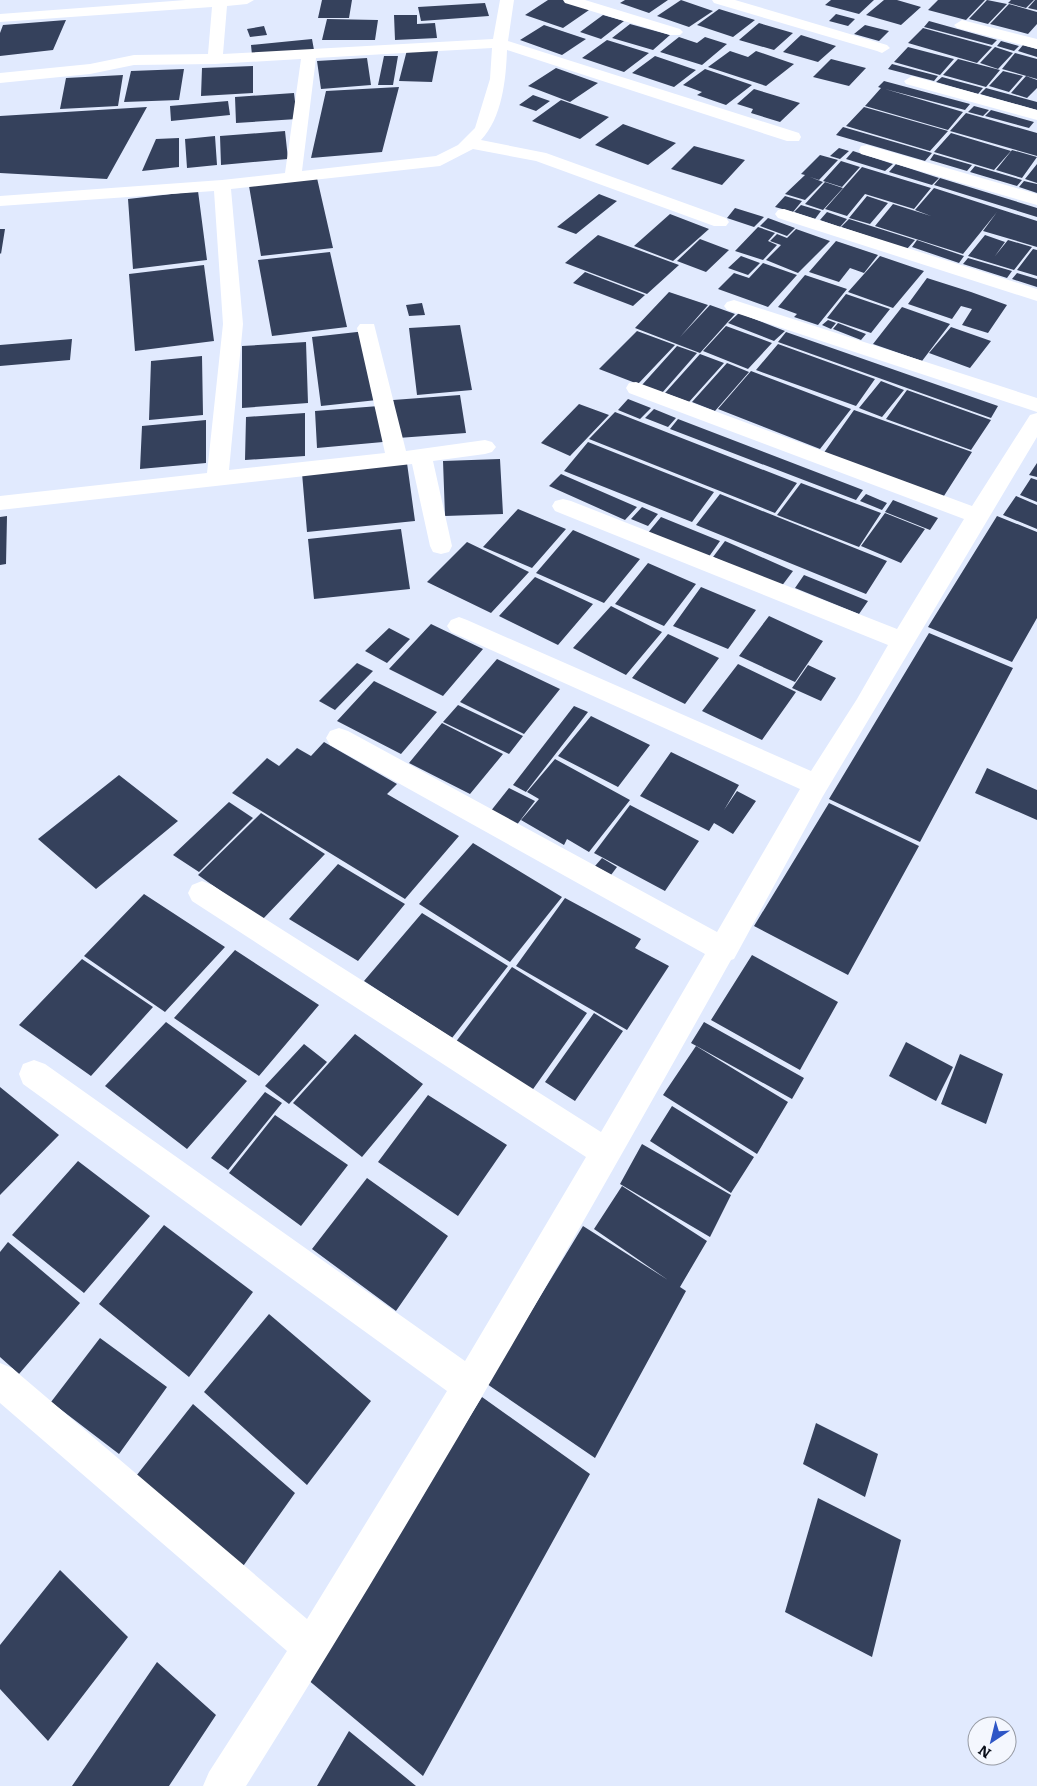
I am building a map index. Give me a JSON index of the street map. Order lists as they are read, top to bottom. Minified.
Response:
{"north":"bottom left"}
